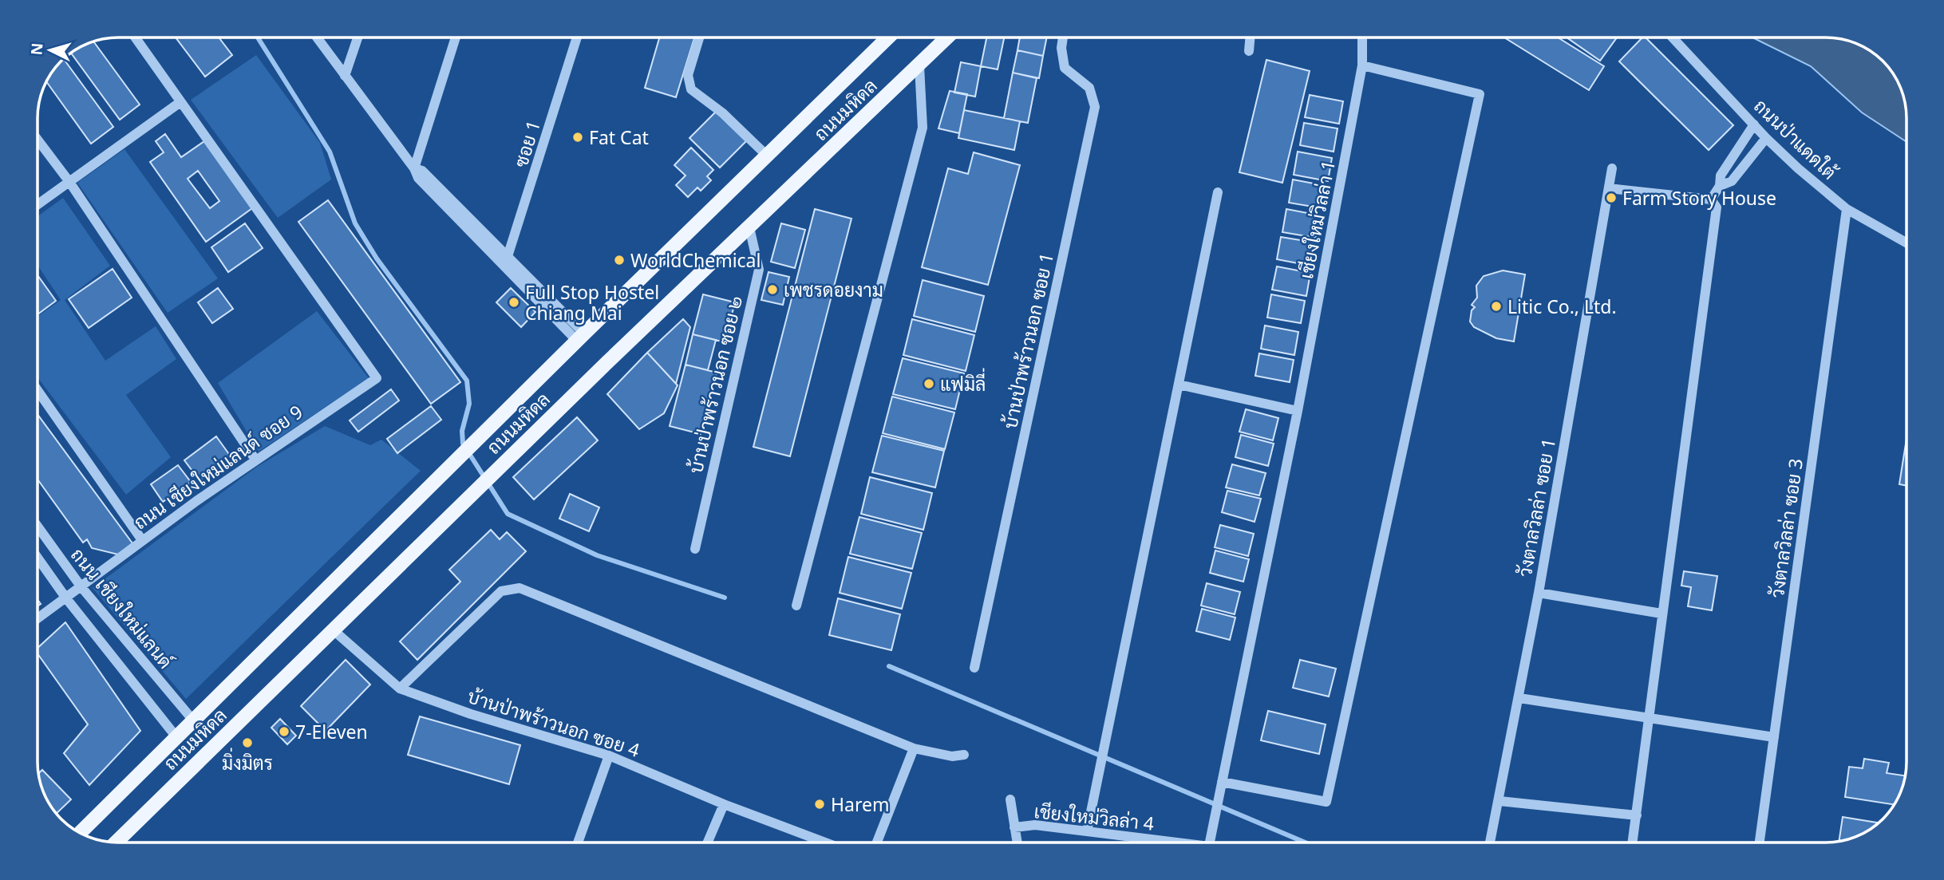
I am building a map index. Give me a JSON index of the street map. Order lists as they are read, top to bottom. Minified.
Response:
{"streets":{"main road":["ถนนมหิดล"],"street":["ถนนป่าแดดใต้","ซอย 1","เชียงใหม่วิลล่า 1","บ้านป่าพร้าวนอก ซอย 1","บ้านป่าพร้าวนอก ซอย ๒","ถนน เชียงใหม่แลนด์ ซอย 9","วังตาลวิลล่า ซอย 1","วังตาลวิลล่า ซอย 3","ถนน เชียงใหม่แลนด์","บ้านป่าพร้าวนอก ซอย 4","เชียงใหม่วิลล่า 4"]},"crossings":[["ถนนมหิดล","บ้านป่าพร้าวนอก ซอย ๒"],["ถนนมหิดล","ถนน เชียงใหม่แลนด์"],["ถนนมหิดล","บ้านป่าพร้าวนอก ซอย 4"],["ถนนป่าแดดใต้","วังตาลวิลล่า ซอย 3"],["ถนน เชียงใหม่แลนด์ ซอย 9","ถนน เชียงใหม่แลนด์"]],"places":["Fat Cat","Farm Story House","WorldChemical","เพชรดอยงาม","Full Stop Hostel Chiang Mai","Litic Co., Ltd.","แฟมิลี่","7-Eleven","มิ่งมิตร","Harem"],"north":"left"}
